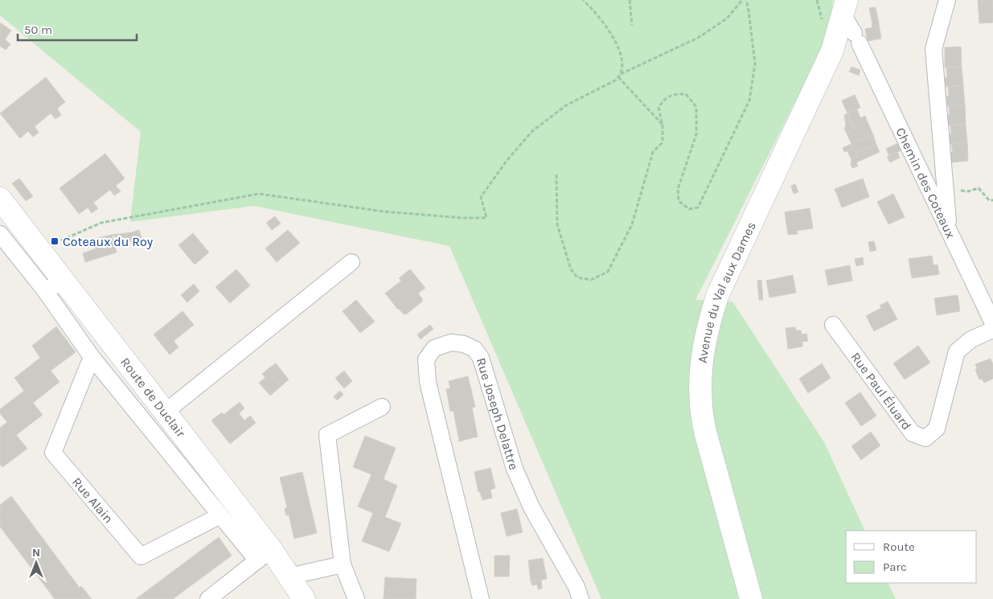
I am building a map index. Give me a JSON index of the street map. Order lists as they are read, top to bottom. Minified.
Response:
{"streets":{"main road":["Avenue du Val aux Dames","Route de Duclair"],"street":["Chemin des Coteaux","Rue Paul Éluard","Rue Joseph Delattre","Rue Alain"]},"crossings":[["Chemin des Coteaux","Avenue du Val aux Dames"]],"places":{"transit":["Coteaux du Roy"]},"legend":["Route","Parc"],"scale_bar":"50 m","north":"top"}
